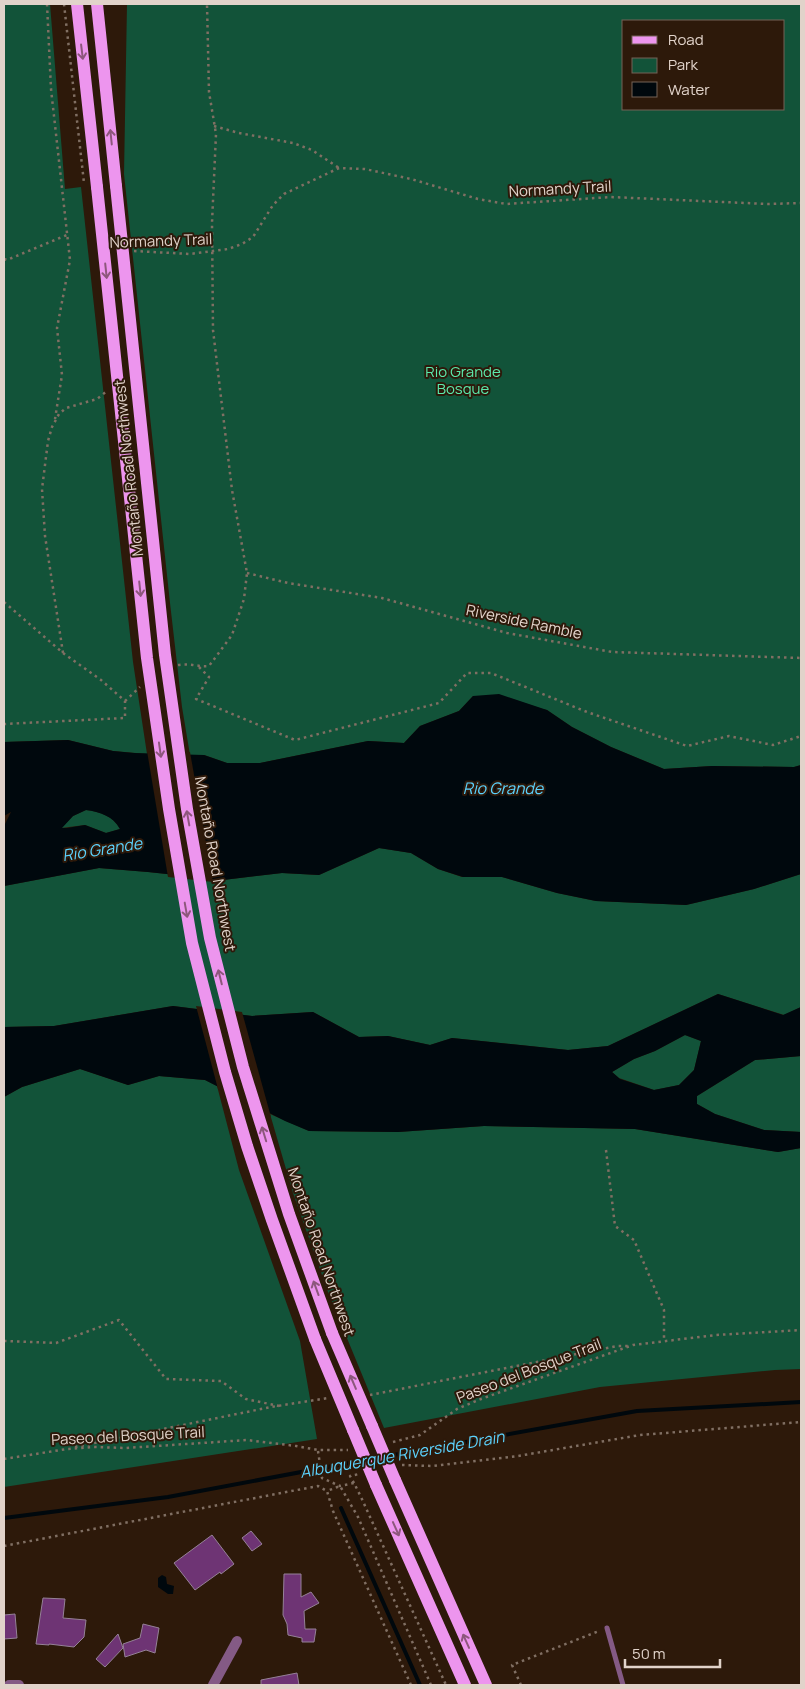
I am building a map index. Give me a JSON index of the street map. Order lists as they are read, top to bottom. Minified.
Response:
{"streets":{"main road":["Montaño Road Northwest"],"path":["Normandy Trail","Riverside Ramble","Paseo del Bosque Trail"]},"water":["Rio Grande","Albuquerque Riverside Drain"],"parks":["Rio Grande Bosque"],"legend":["Road","Park","Water"],"scale_bar":"50 m"}
